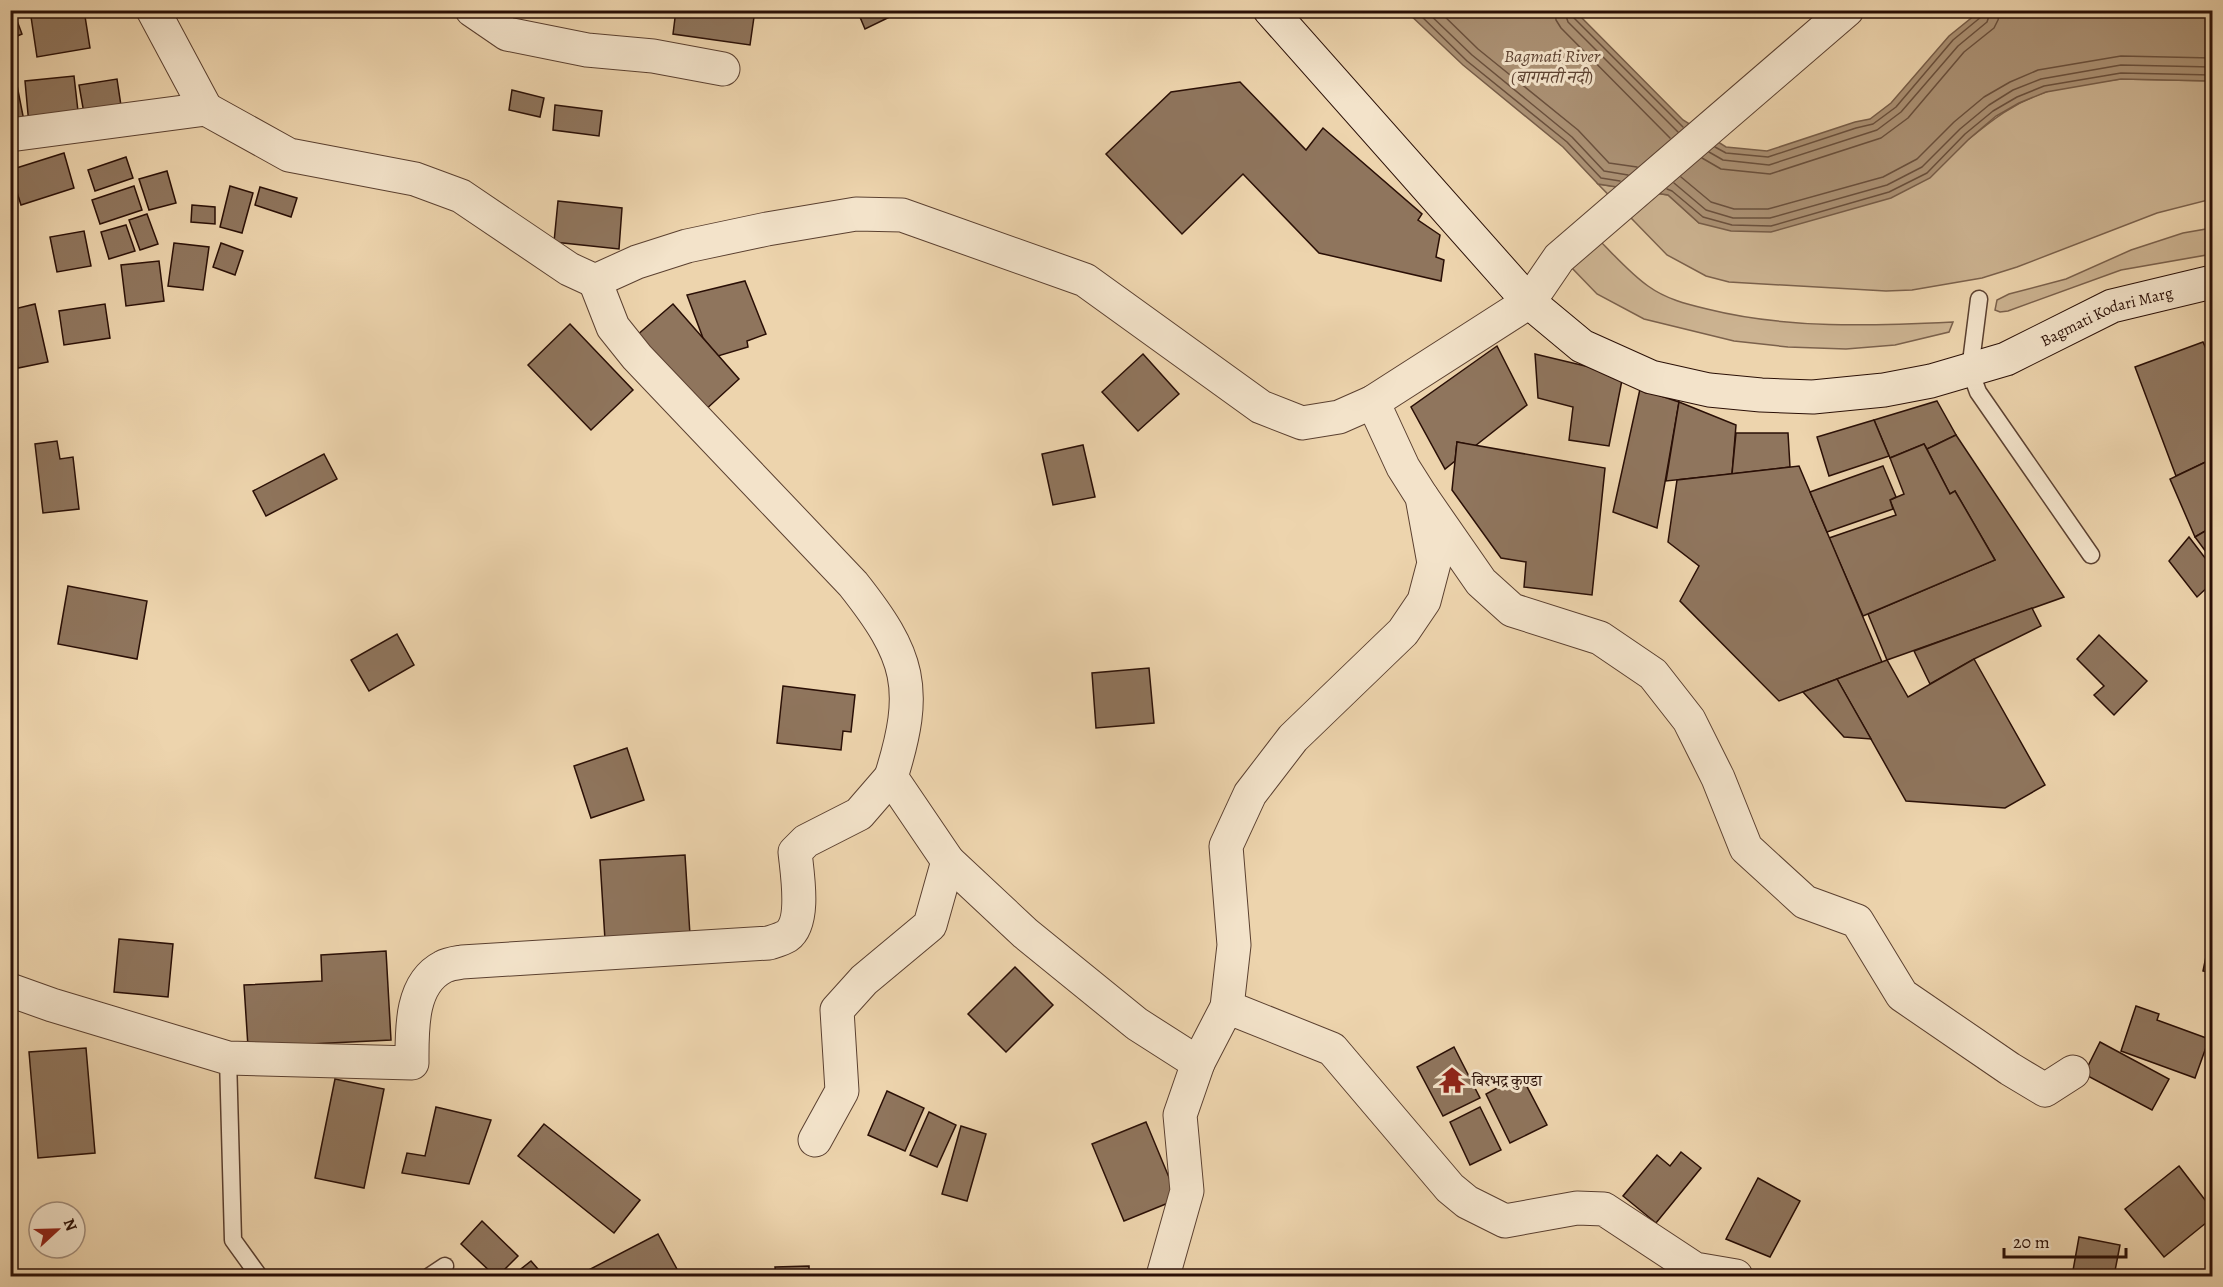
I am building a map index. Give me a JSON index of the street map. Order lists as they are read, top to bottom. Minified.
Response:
{"streets":{"street":["Bagmati Kodari Marg"]},"water":["Bagmati River (बागमती नदी)"],"places":{"temple":["बिरभद्र कुण्डा"]},"scale_bar":"20 m","north":"right"}
